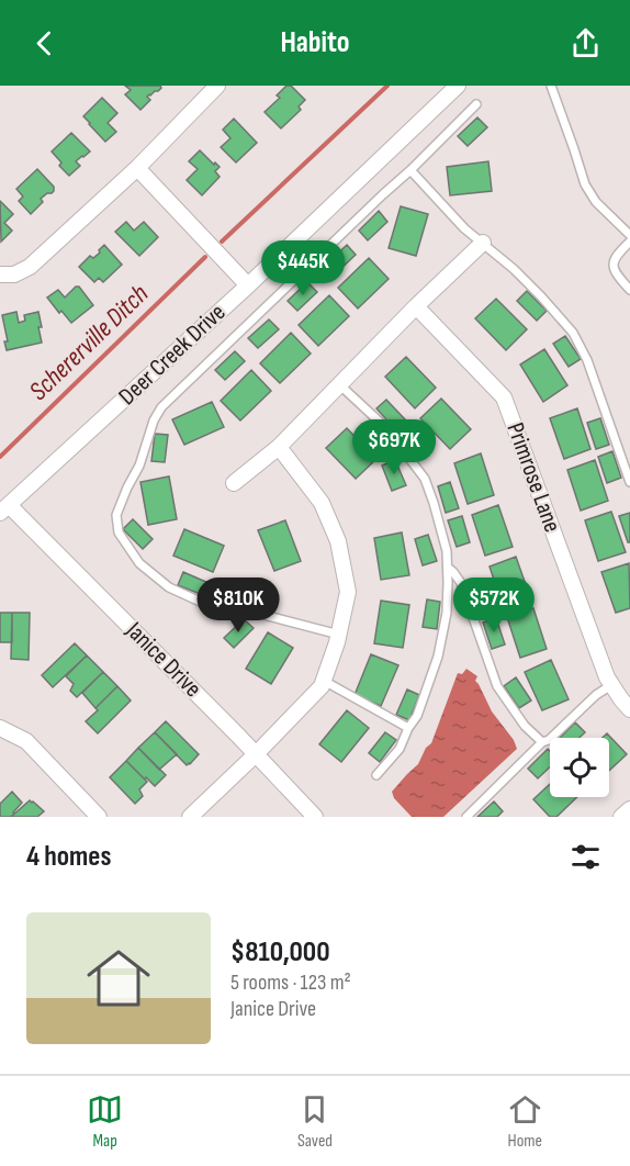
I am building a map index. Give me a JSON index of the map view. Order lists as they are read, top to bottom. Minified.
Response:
{"streets":{"street":["Deer Creek Drive","Primrose Lane","Janice Drive"]},"crossings":[["Deer Creek Drive","Janice Drive"]],"water":["Schererville Ditch"],"page":{"header":"Habito","price":["$445K","$697K","$810K","$572K"],"heading":"4 homes","list":[{"name":"$810,000","note":"5 rooms · 123 m² · Janice Drive"}],"tabs":["Map","Saved","Home"]}}
